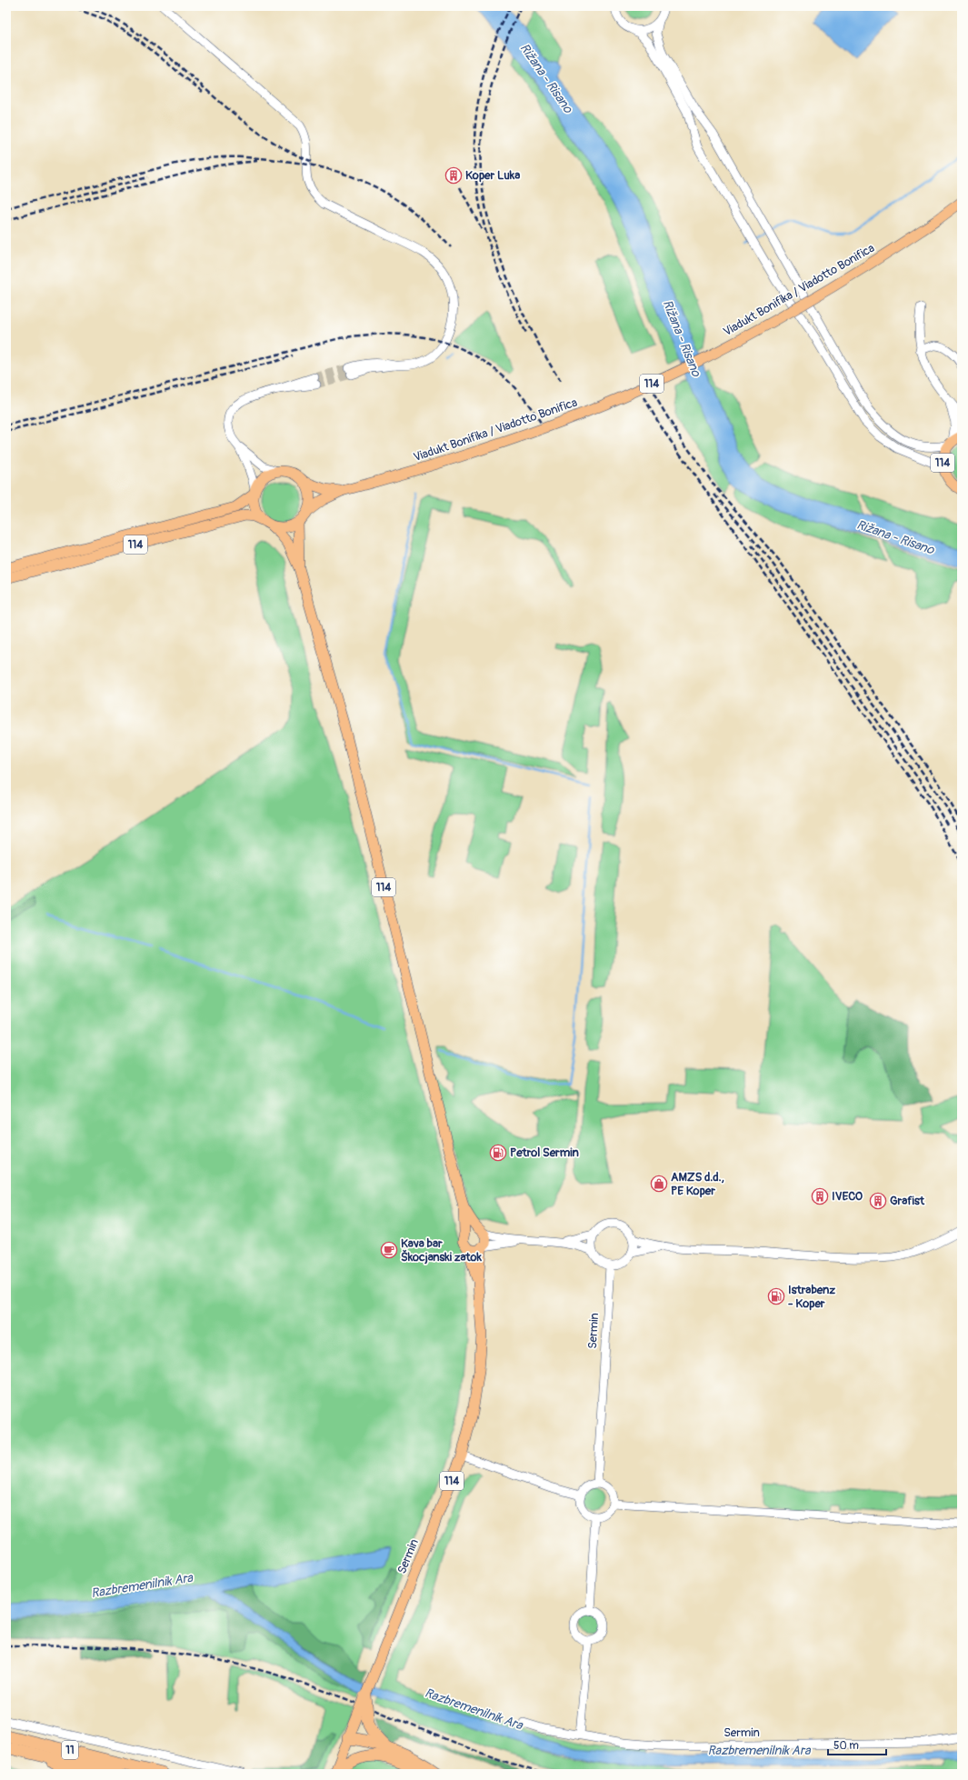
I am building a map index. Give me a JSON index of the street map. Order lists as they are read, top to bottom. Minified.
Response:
{"streets":{"highway":["11"],"main road":["Viadukt Bonifika / Viadotto Bonifica","114","Sermin"]},"crossings":[["Viadukt Bonifika / Viadotto Bonifica","114"],["114","Sermin"]],"water":["Rižana - Risano","Razbremenilnik Ara"],"places":{"building":["Koper Luka","IVECO","Grafist"],"fuel station":["Petrol Sermin","Istrabenz - Koper"],"shop":["AMZS d.d., PE Koper"],"cafe":["Kava bar Škocjanski zatok"]},"scale_bar":"50 m"}
